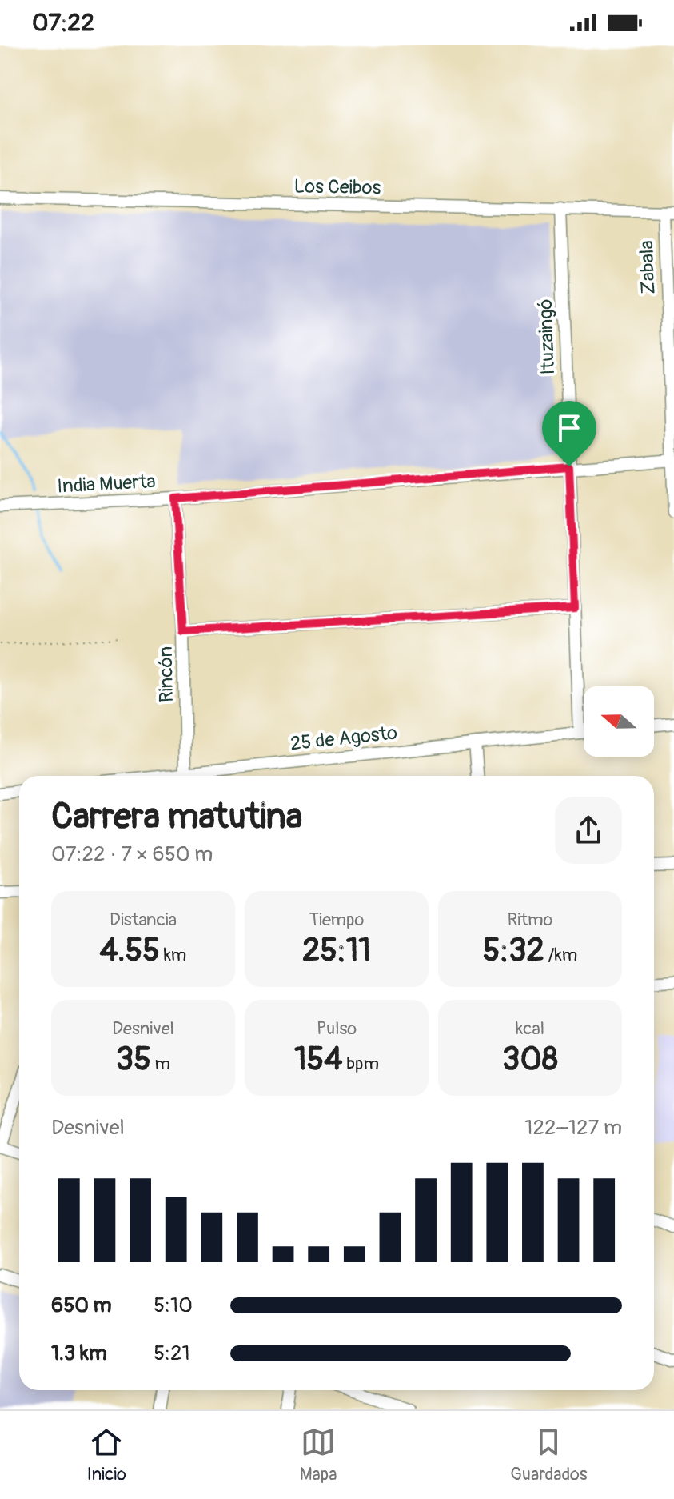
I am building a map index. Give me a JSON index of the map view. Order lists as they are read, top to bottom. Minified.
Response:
{"streets":{"street":["Los Ceibos","Zabala","Ituzaingó","India Muerta","Rincón","25 de Agosto"]},"crossings":[["Los Ceibos","Zabala"],["Los Ceibos","Ituzaingó"],["Zabala","India Muerta"],["Ituzaingó","India Muerta"],["Ituzaingó","25 de Agosto"],["India Muerta","Rincón"],["Rincón","25 de Agosto"]],"north":"left","page":{"status":"07:22","heading":["Carrera matutina","07:22 · 7 × 650 m"],"stats":[["Distancia","4.55 km"],["Tiempo","25:11"],["Ritmo","5:32 /km"],["Desnivel","35 m"],["Pulso","154 bpm"],["kcal","308"]],"chart":["Desnivel","122–127 m"],"list":[{"name":"650 m","note":"5:10"},{"name":"1.3 km","note":"5:21"}],"tabs":["Inicio","Mapa","Guardados"]}}
